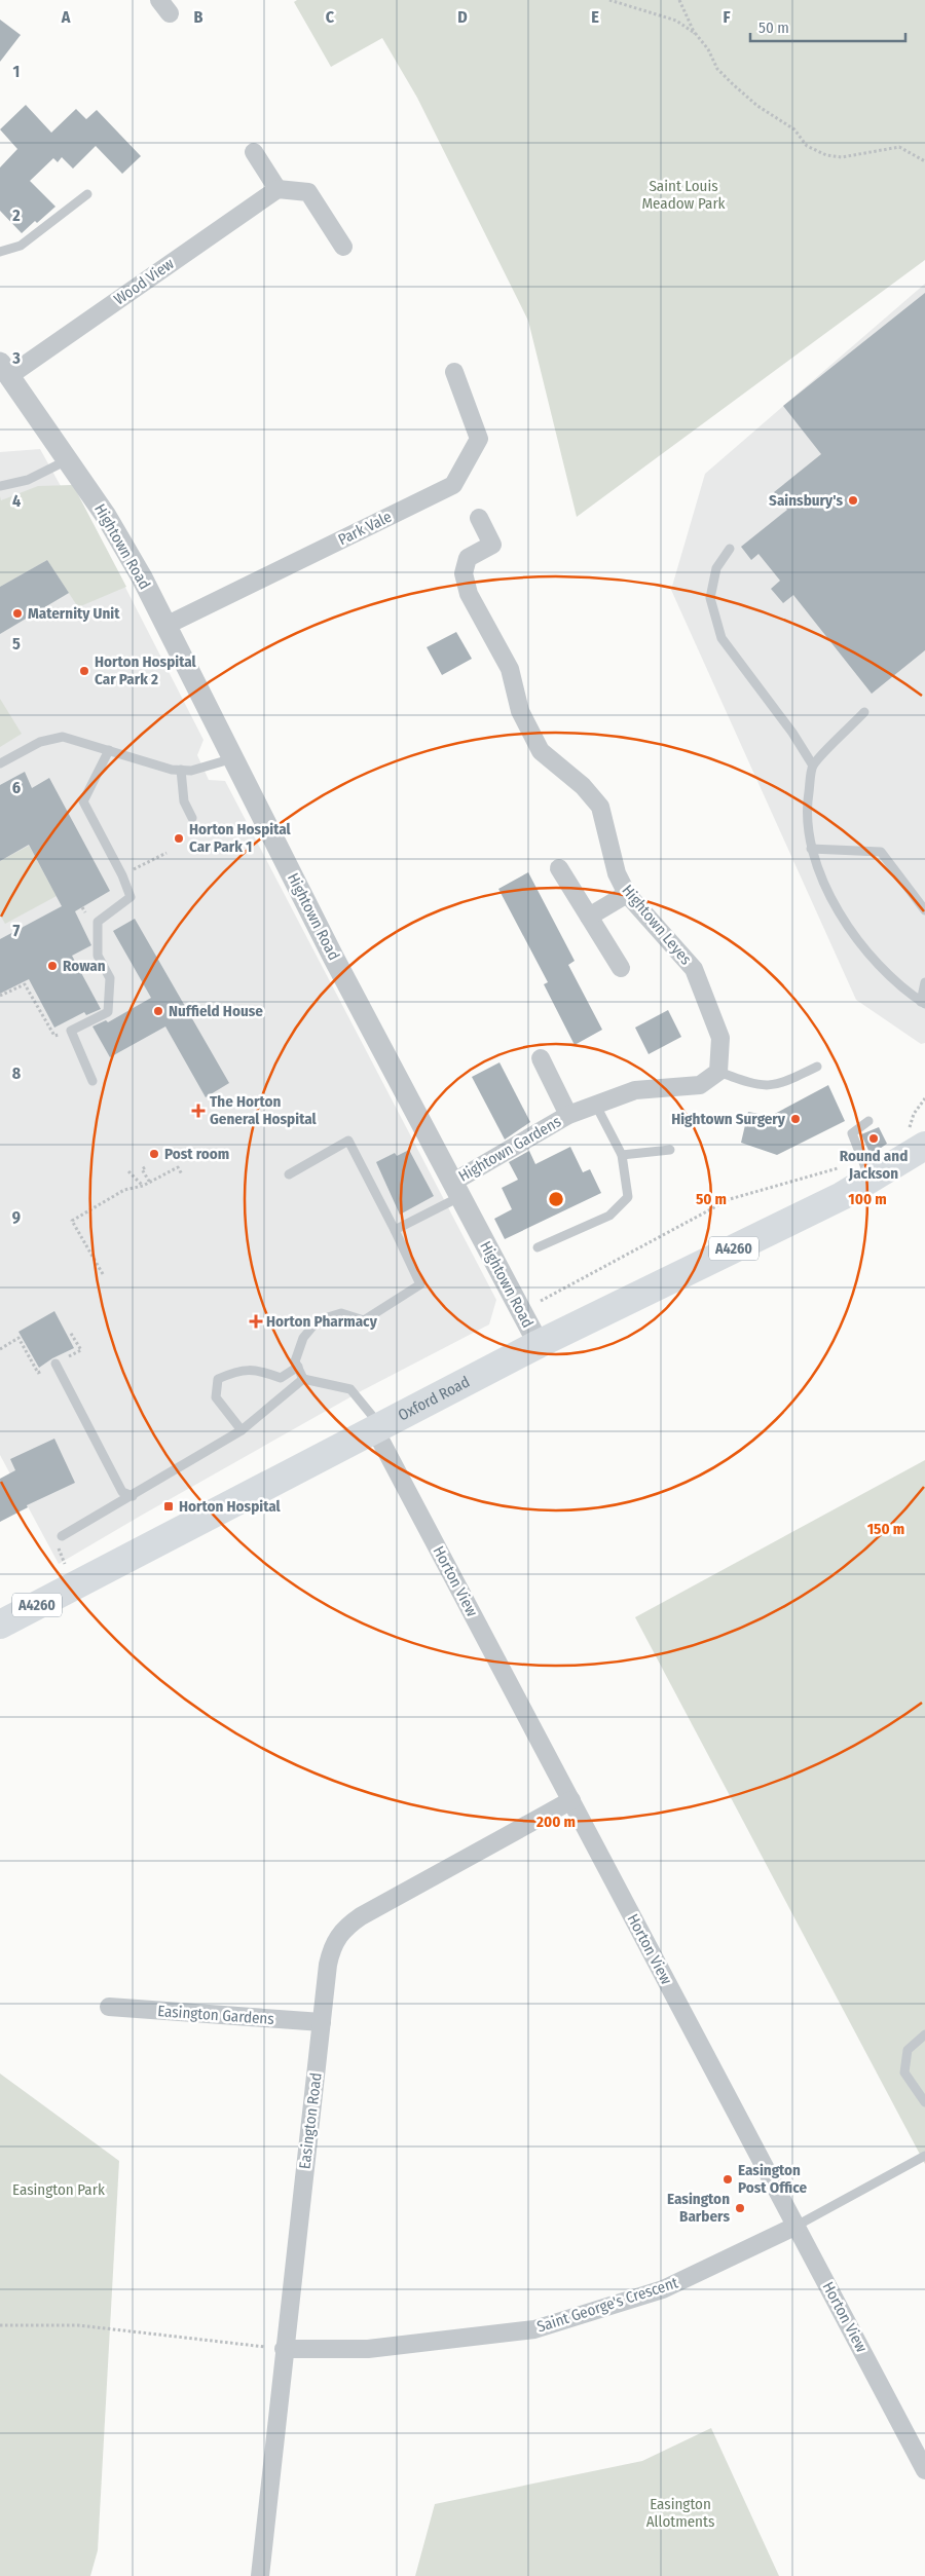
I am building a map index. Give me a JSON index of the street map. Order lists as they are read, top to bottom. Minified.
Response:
{"streets":{"main road":["A4260","Oxford Road"],"street":["Wood View","Park Vale","Hightown Road","Hightown Leyes","Hightown Gardens","Horton View","Easington Gardens","Easington Road","Saint George's Crescent"]},"crossings":[["Wood View","Hightown Road"],["Park Vale","Hightown Road"],["Hightown Road","Hightown Gardens"],["Hightown Road","Oxford Road"],["Hightown Leyes","Hightown Gardens"],["Oxford Road","Horton View"],["Horton View","Easington Road"],["Horton View","Saint George's Crescent"],["Easington Gardens","Easington Road"],["Easington Road","Saint George's Crescent"]],"parks":["Saint Louis Meadow Park","Easington Park","Easington Allotments"],"places":{"other":["Sainsbury's","Maternity Unit","Horton Hospital Car Park 2","Horton Hospital Car Park 1","Rowan","Nuffield House","Hightown Surgery","Round and Jackson","Post room","Easington Post Office","Easington Barbers"],"health":["The Horton General Hospital","Horton Pharmacy"],"transit":["Horton Hospital"]},"scale_bar":"50 m","grid":{"columns":["A","B","C","D","E","F"],"rows":["1","2","3","4","5","6","7","8","9"]},"rings":["50 m","100 m","150 m","200 m"]}
